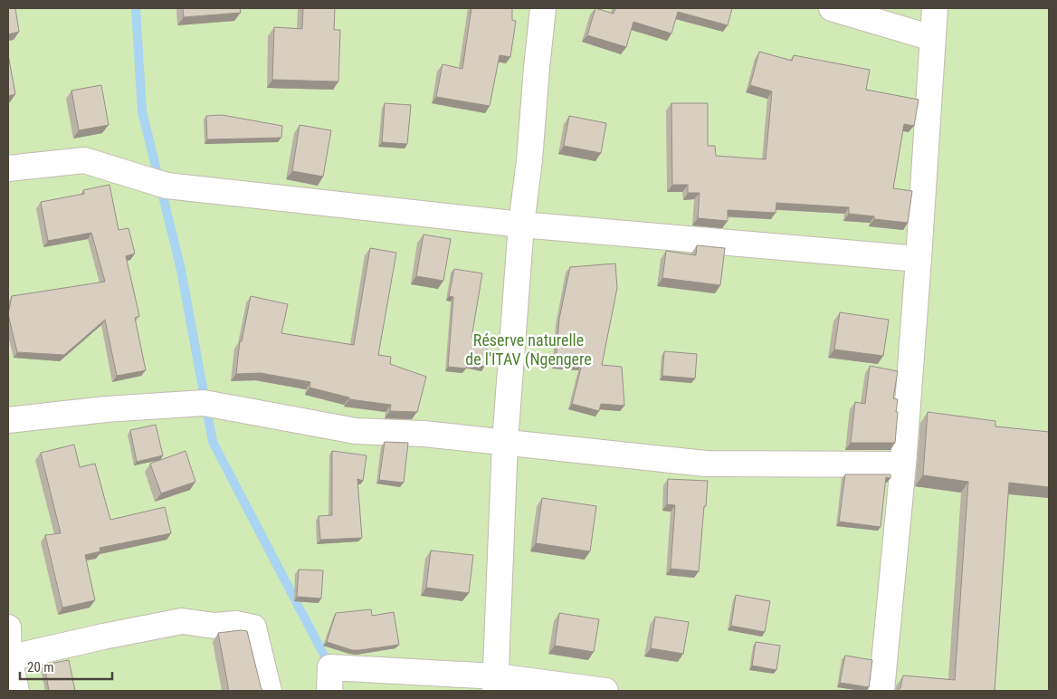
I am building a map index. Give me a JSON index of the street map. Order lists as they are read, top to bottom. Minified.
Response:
{"parks":["Réserve naturelle de l'ITAV (Ngengere"],"scale_bar":"20 m"}
